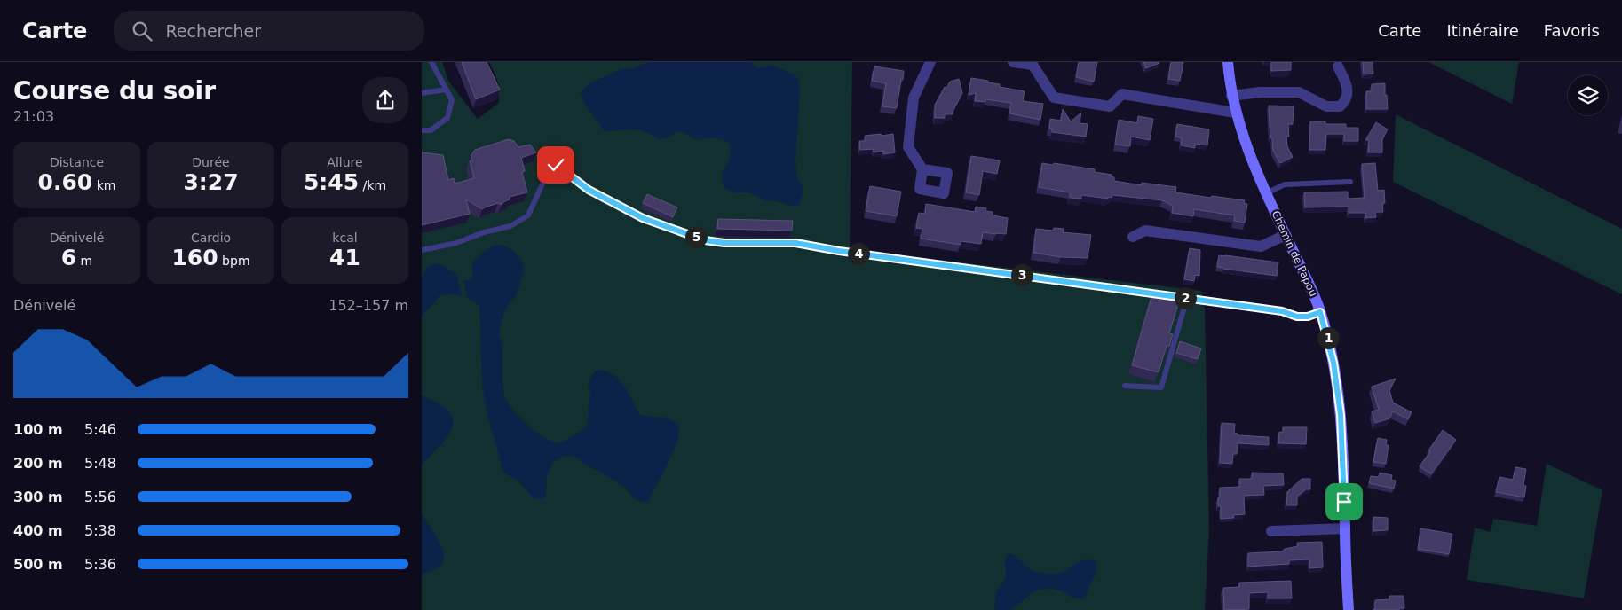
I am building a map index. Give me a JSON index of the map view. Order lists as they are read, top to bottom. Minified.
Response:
{"streets":{"street":["Chemin de Papou"]},"page":{"header":"Carte","search":"Rechercher","nav":["Carte","Itinéraire","Favoris"],"heading":["Course du soir","21:03"],"stats":[["Distance","0.60 km"],["Durée","3:27"],["Allure","5:45 /km"],["Dénivelé","6 m"],["Cardio","160 bpm"],["kcal","41"]],"pins":["5","4","3","2","1"],"chart":["Dénivelé","152–157 m"],"list":[{"name":"100 m","note":"5:46"},{"name":"200 m","note":"5:48"},{"name":"300 m","note":"5:56"},{"name":"400 m","note":"5:38"},{"name":"500 m","note":"5:36"}]}}
